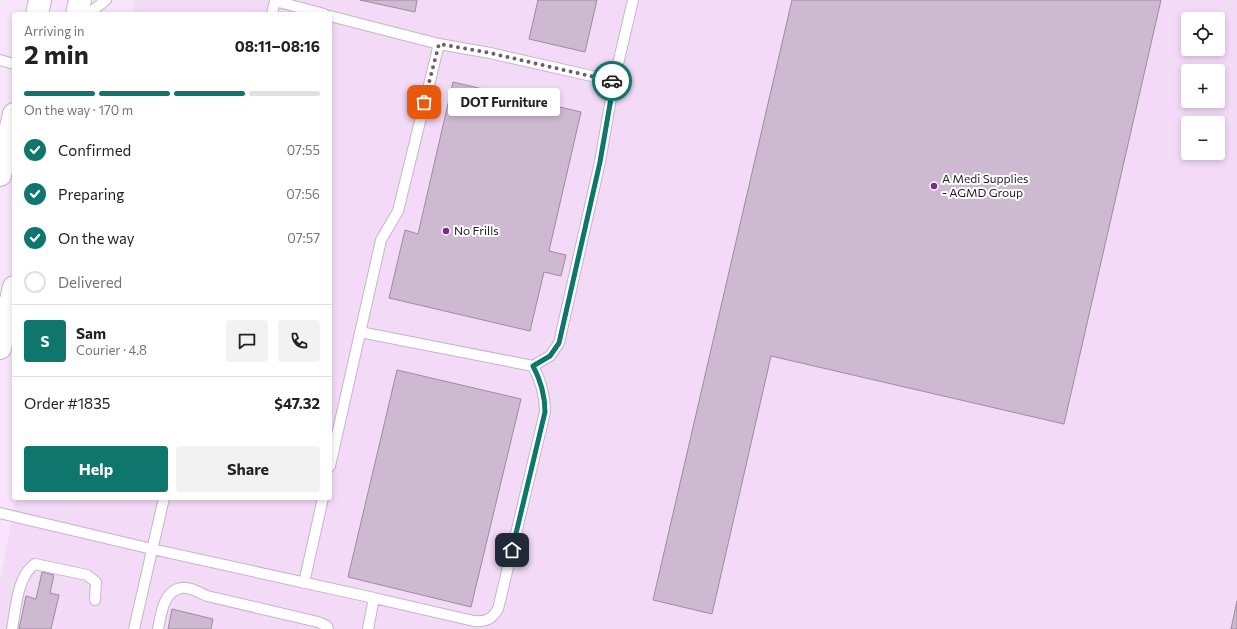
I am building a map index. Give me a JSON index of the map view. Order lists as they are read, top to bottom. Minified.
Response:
{"places":["DOT Furniture","A Medi Supplies - AGMD Group","No Frills"],"page":{"map_buttons":["+","−"],"heading":["2 min","Arriving in","08:11–08:16"],"panel":["Sam","Courier · 4.8","Order #1835","$47.32"],"bar":"On the way · 170 m","bubble":"DOT Furniture","list":[["Confirmed","07:55"],["Preparing","07:56"],["On the way","07:57"],"Delivered"],"round":"S","buttons":["Help","Share"]}}
